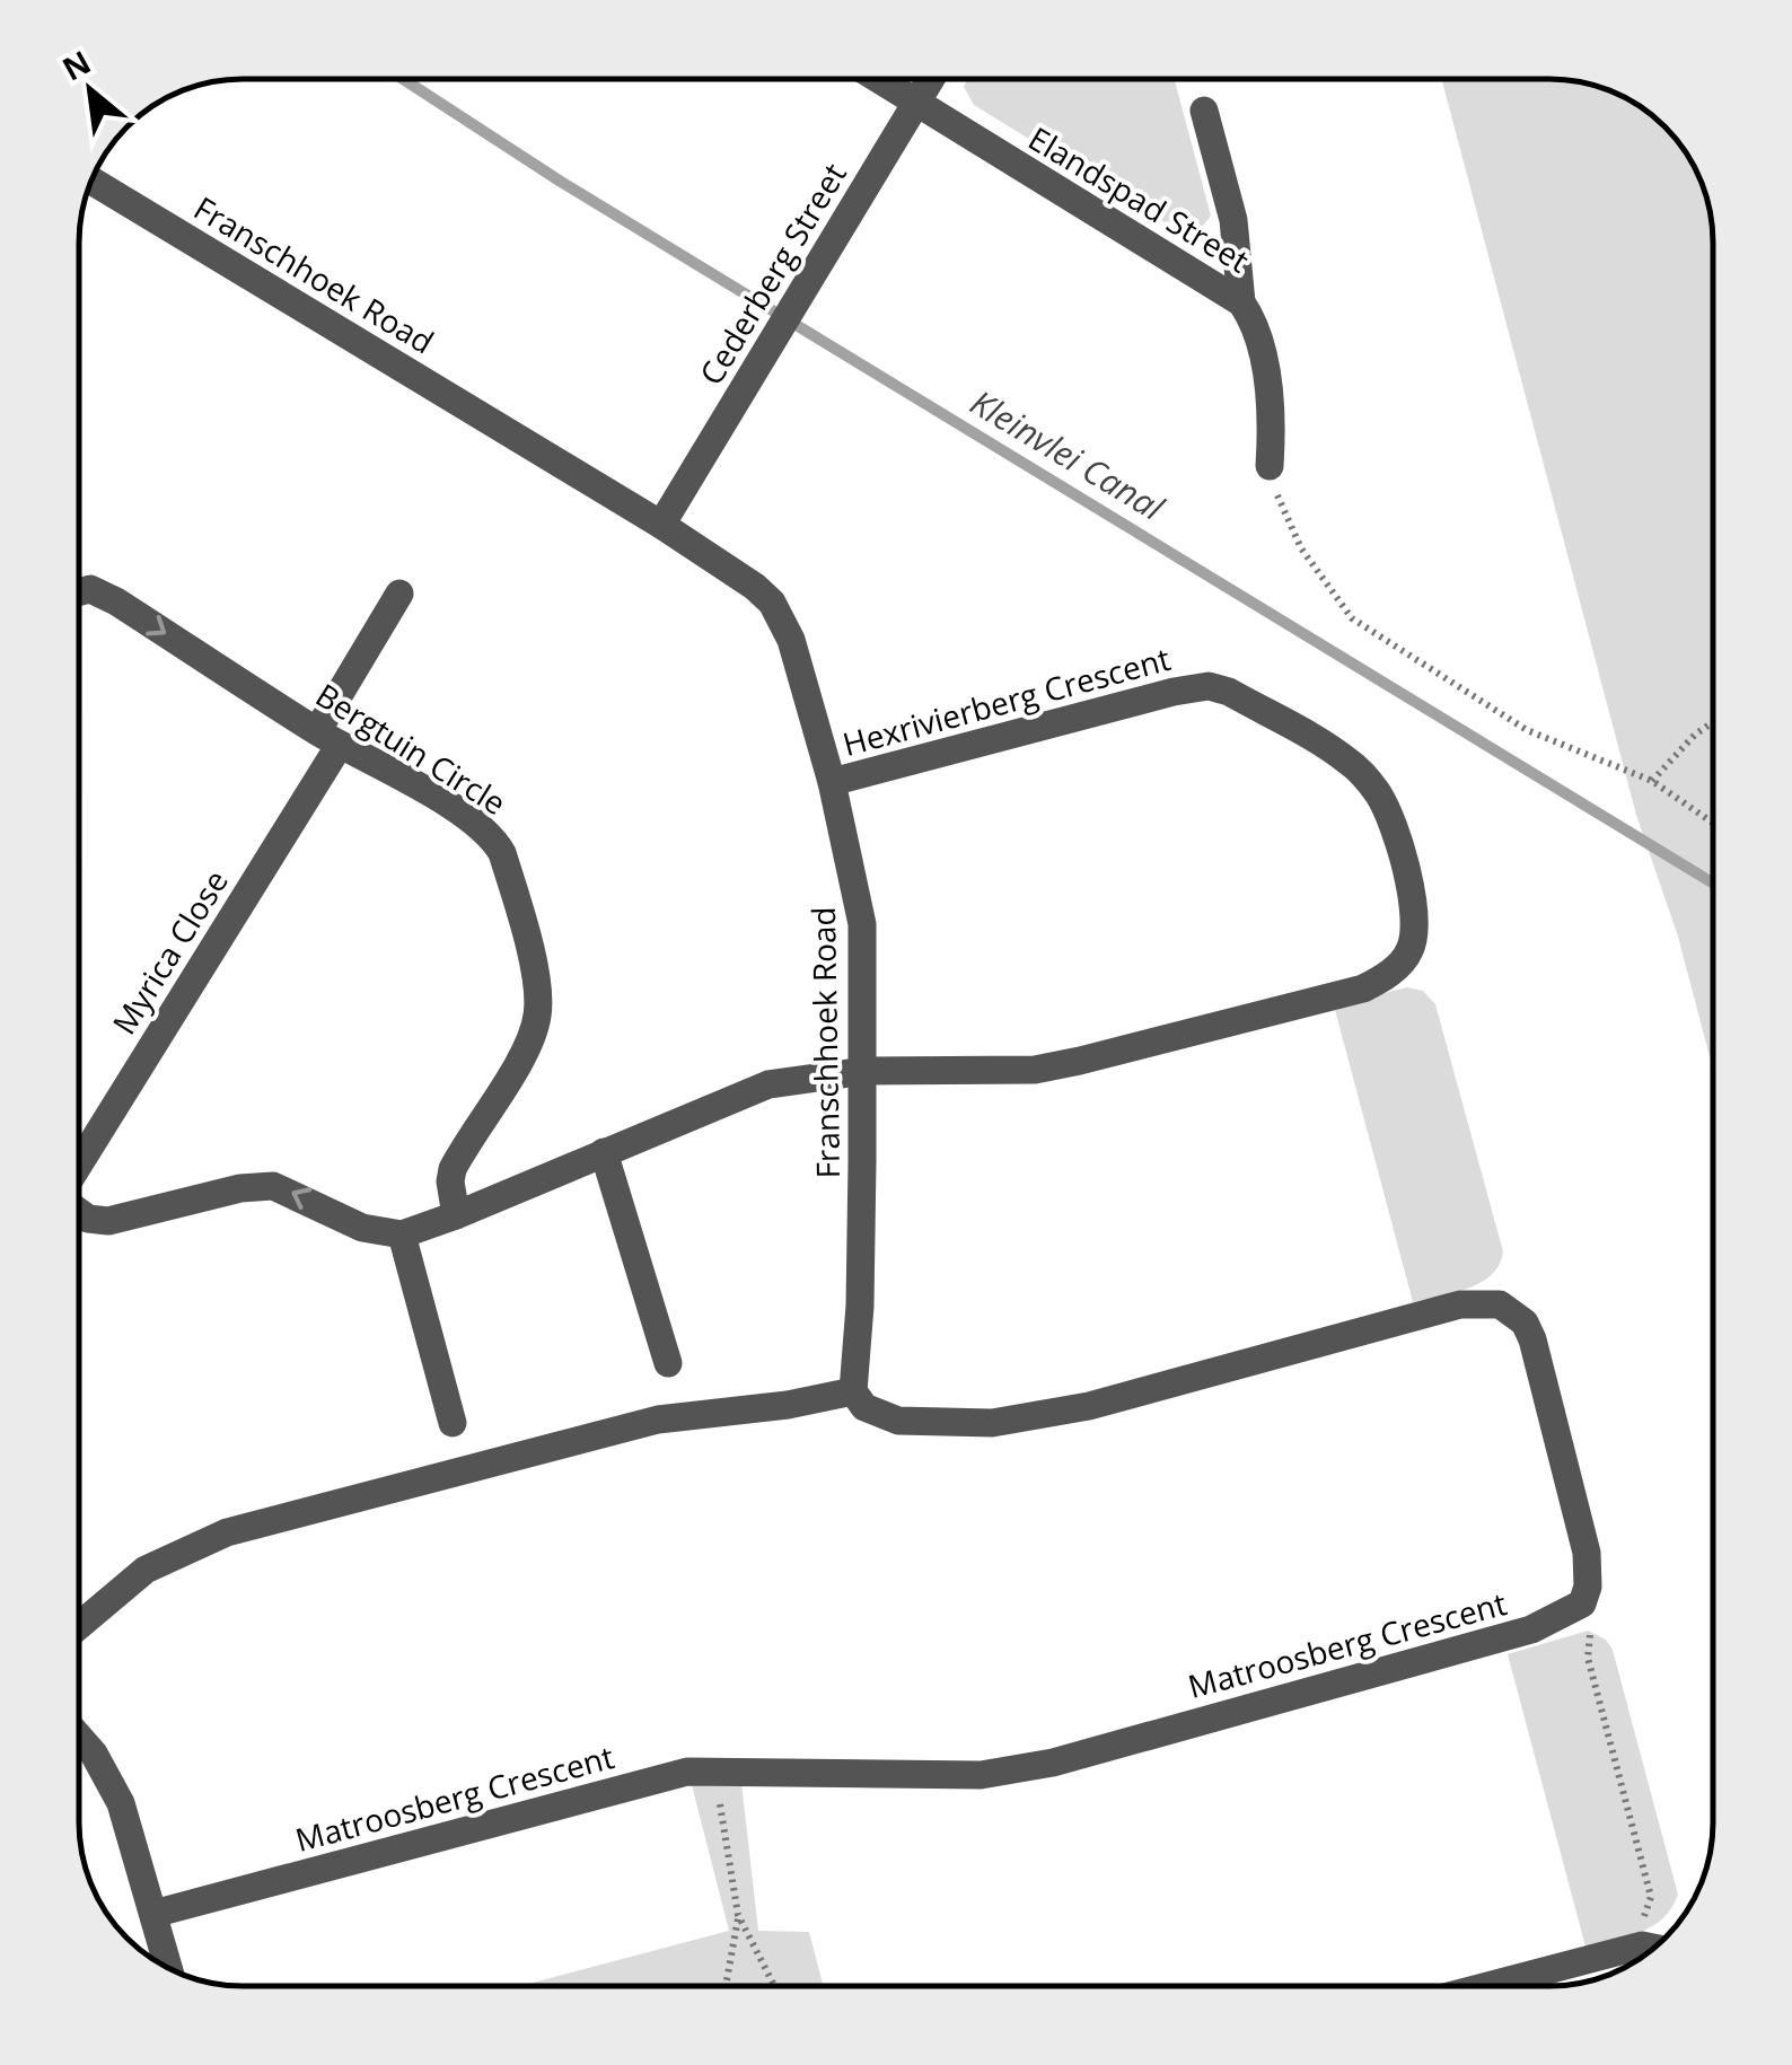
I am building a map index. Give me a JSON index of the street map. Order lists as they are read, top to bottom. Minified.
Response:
{"streets":{"street":["Elandspad Street","Cederberg Street","Franschhoek Road","Hexrivierberg Crescent","Bergtuin Circle","Myrica Close","Matroosberg Crescent"]},"crossings":[["Elandspad Street","Cederberg Street"],["Cederberg Street","Franschhoek Road"],["Franschhoek Road","Hexrivierberg Crescent"],["Bergtuin Circle","Myrica Close"]],"water":["Kleinvlei Canal"],"north":"top left"}
